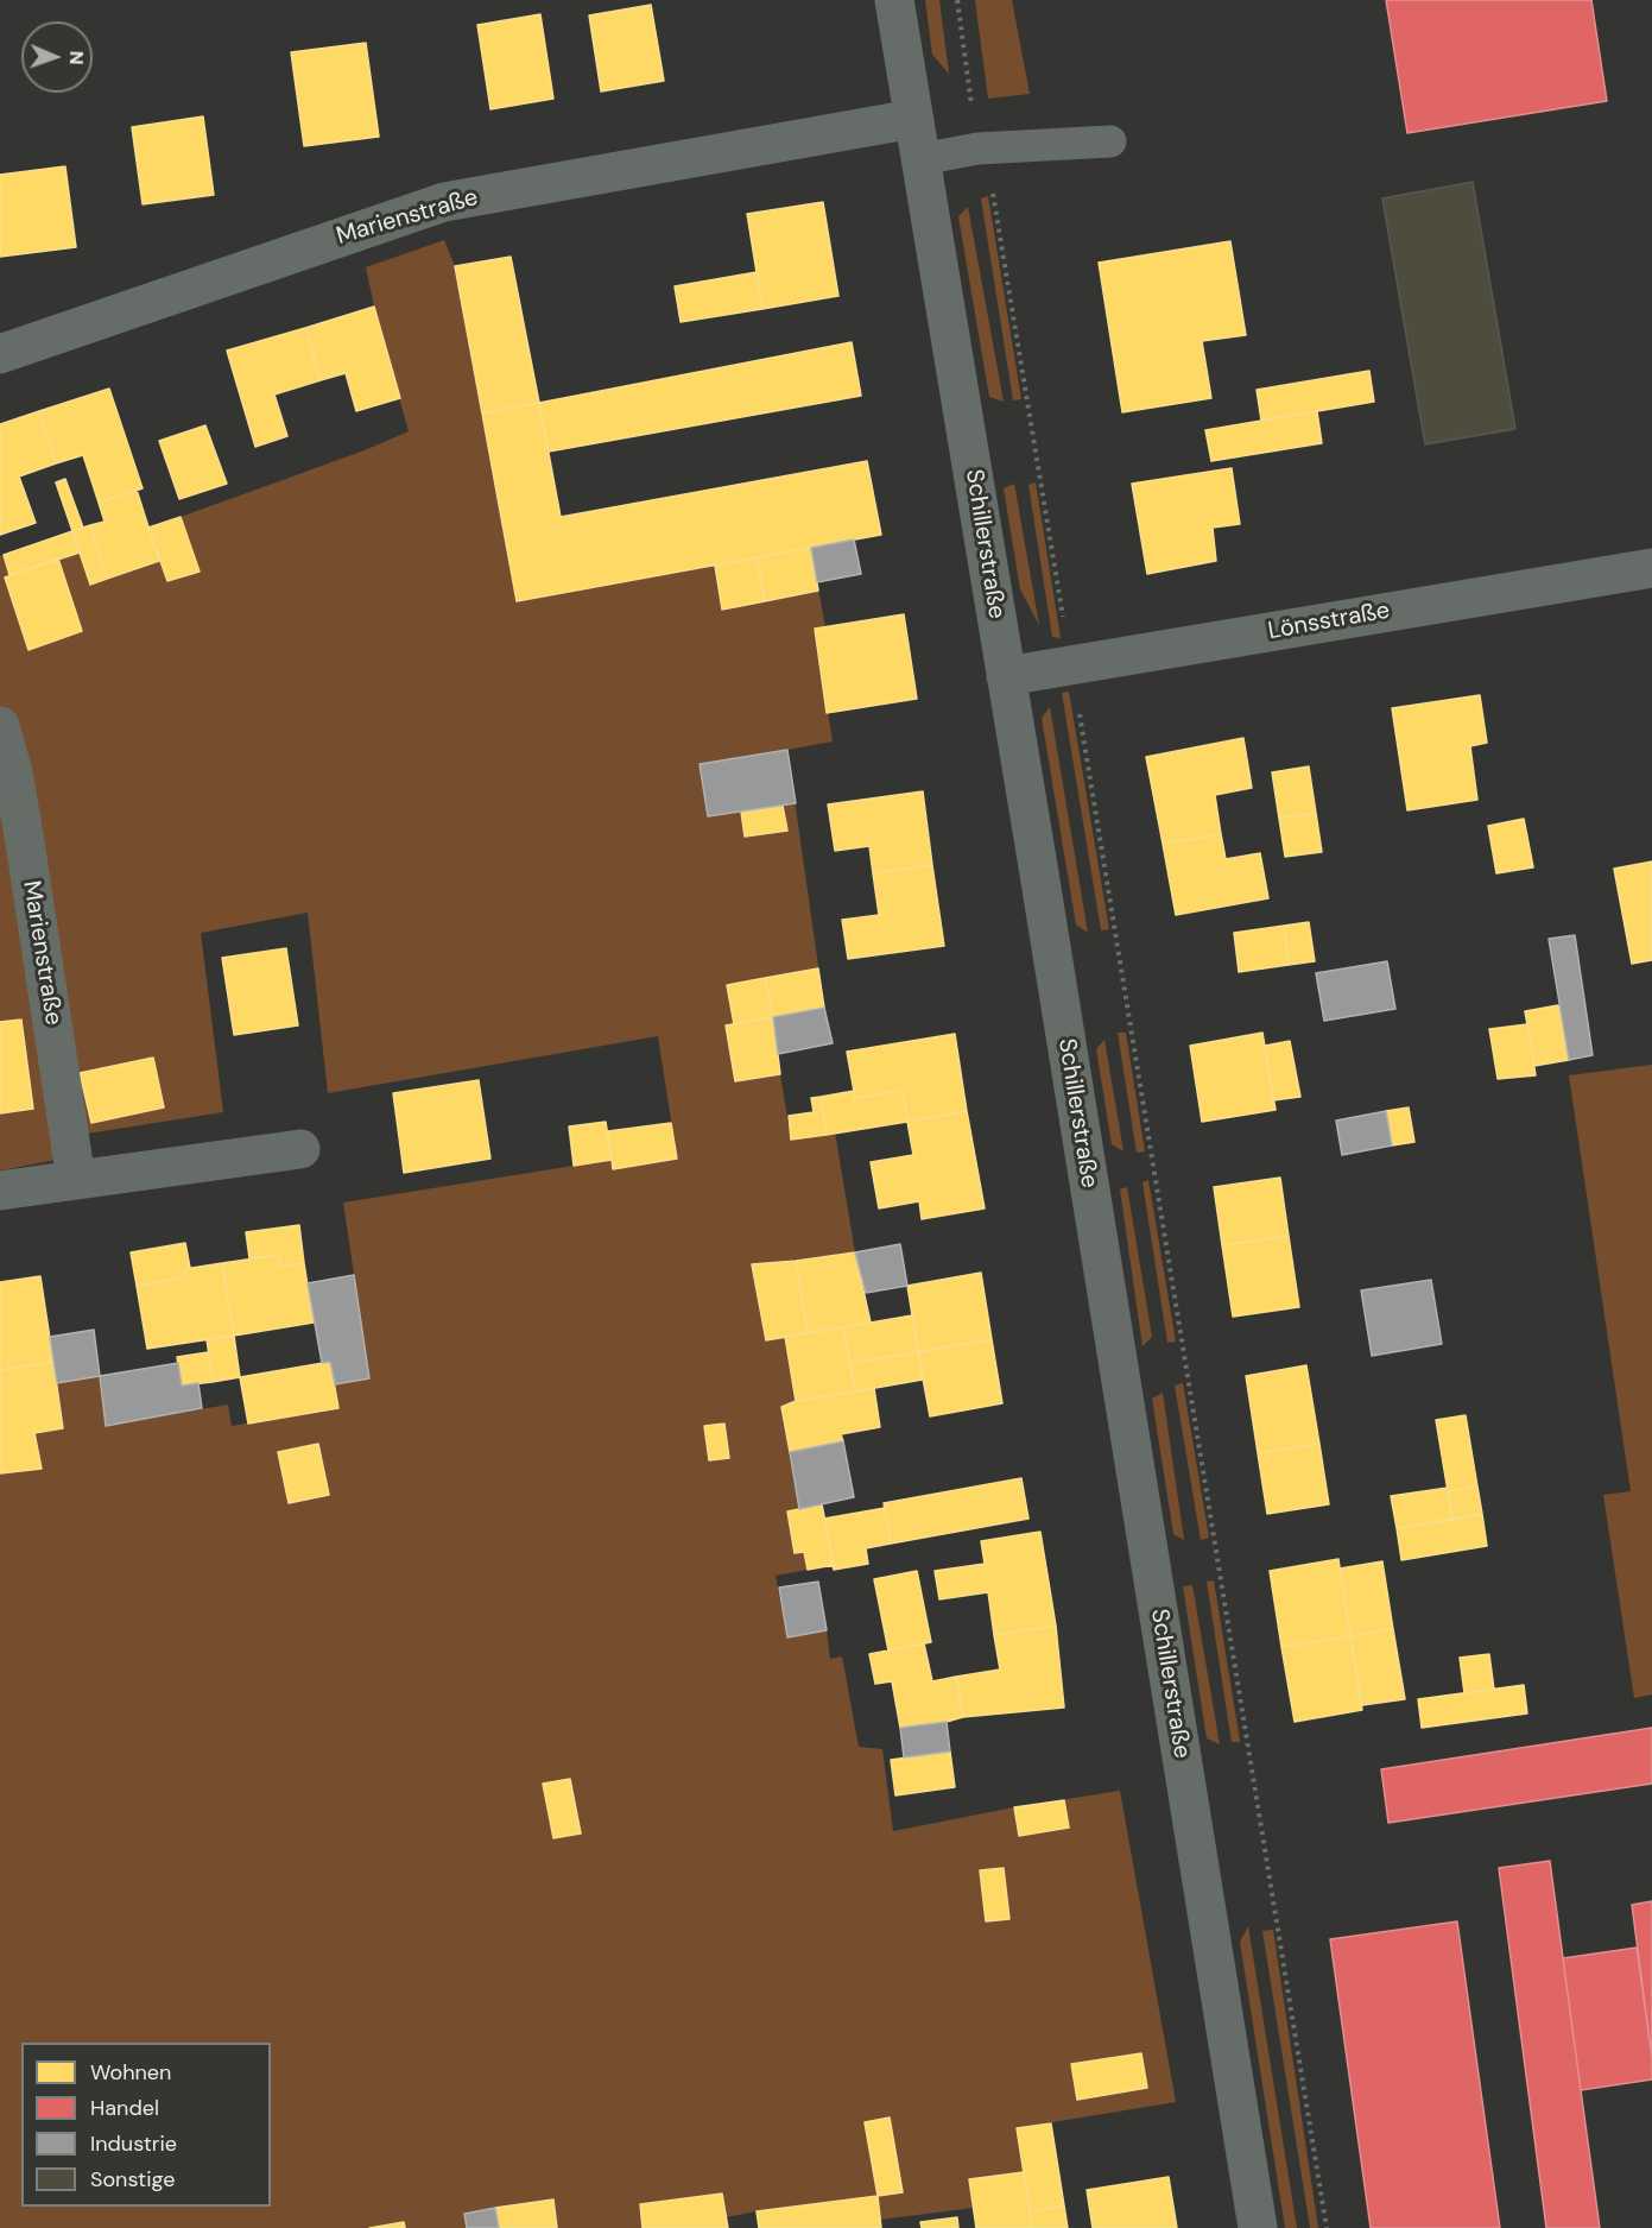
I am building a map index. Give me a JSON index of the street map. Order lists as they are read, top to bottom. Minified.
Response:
{"streets":{"street":["Marienstraße","Schillerstraße","Lönsstraße"]},"crossings":[["Marienstraße","Schillerstraße"],["Schillerstraße","Lönsstraße"]],"legend":["Wohnen","Handel","Industrie","Sonstige"],"north":"right"}
